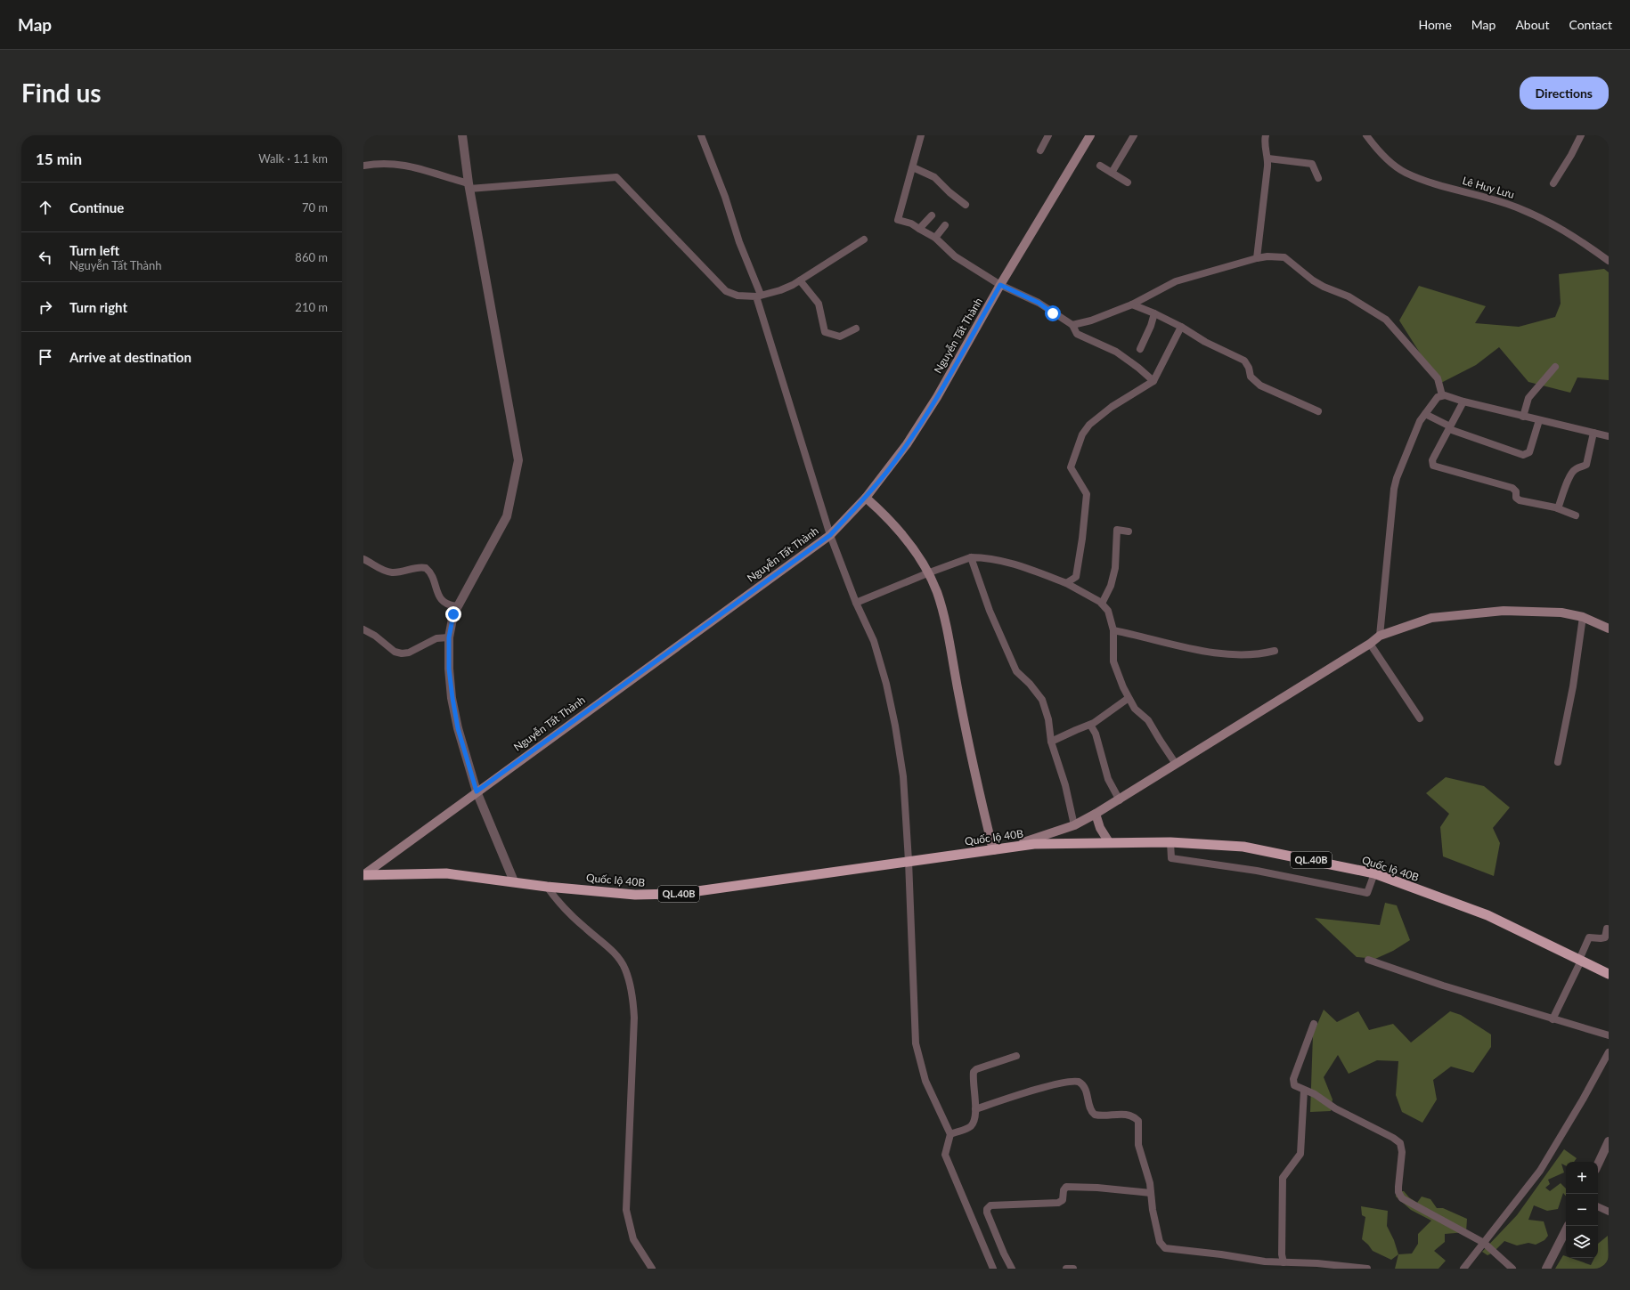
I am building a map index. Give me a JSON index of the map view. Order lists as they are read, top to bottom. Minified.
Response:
{"streets":{"highway":["Quốc lộ 40B","QL.40B"],"main road":["Nguyễn Tất Thành"],"street":["Lê Huy Lưu"]},"crossings":[["Nguyễn Tất Thành","Quốc lộ 40B"]],"page":{"header":"Map","nav":["Home","Map","About","Contact"],"buttons":"Directions","title":"Find us","heading":["15 min","Walk · 1.1 km"],"list":[["Continue","70 m"],["Turn left","Nguyễn Tất Thành","860 m"],["Turn right","210 m"],"Arrive at destination"],"map_buttons":["+","−"]}}
